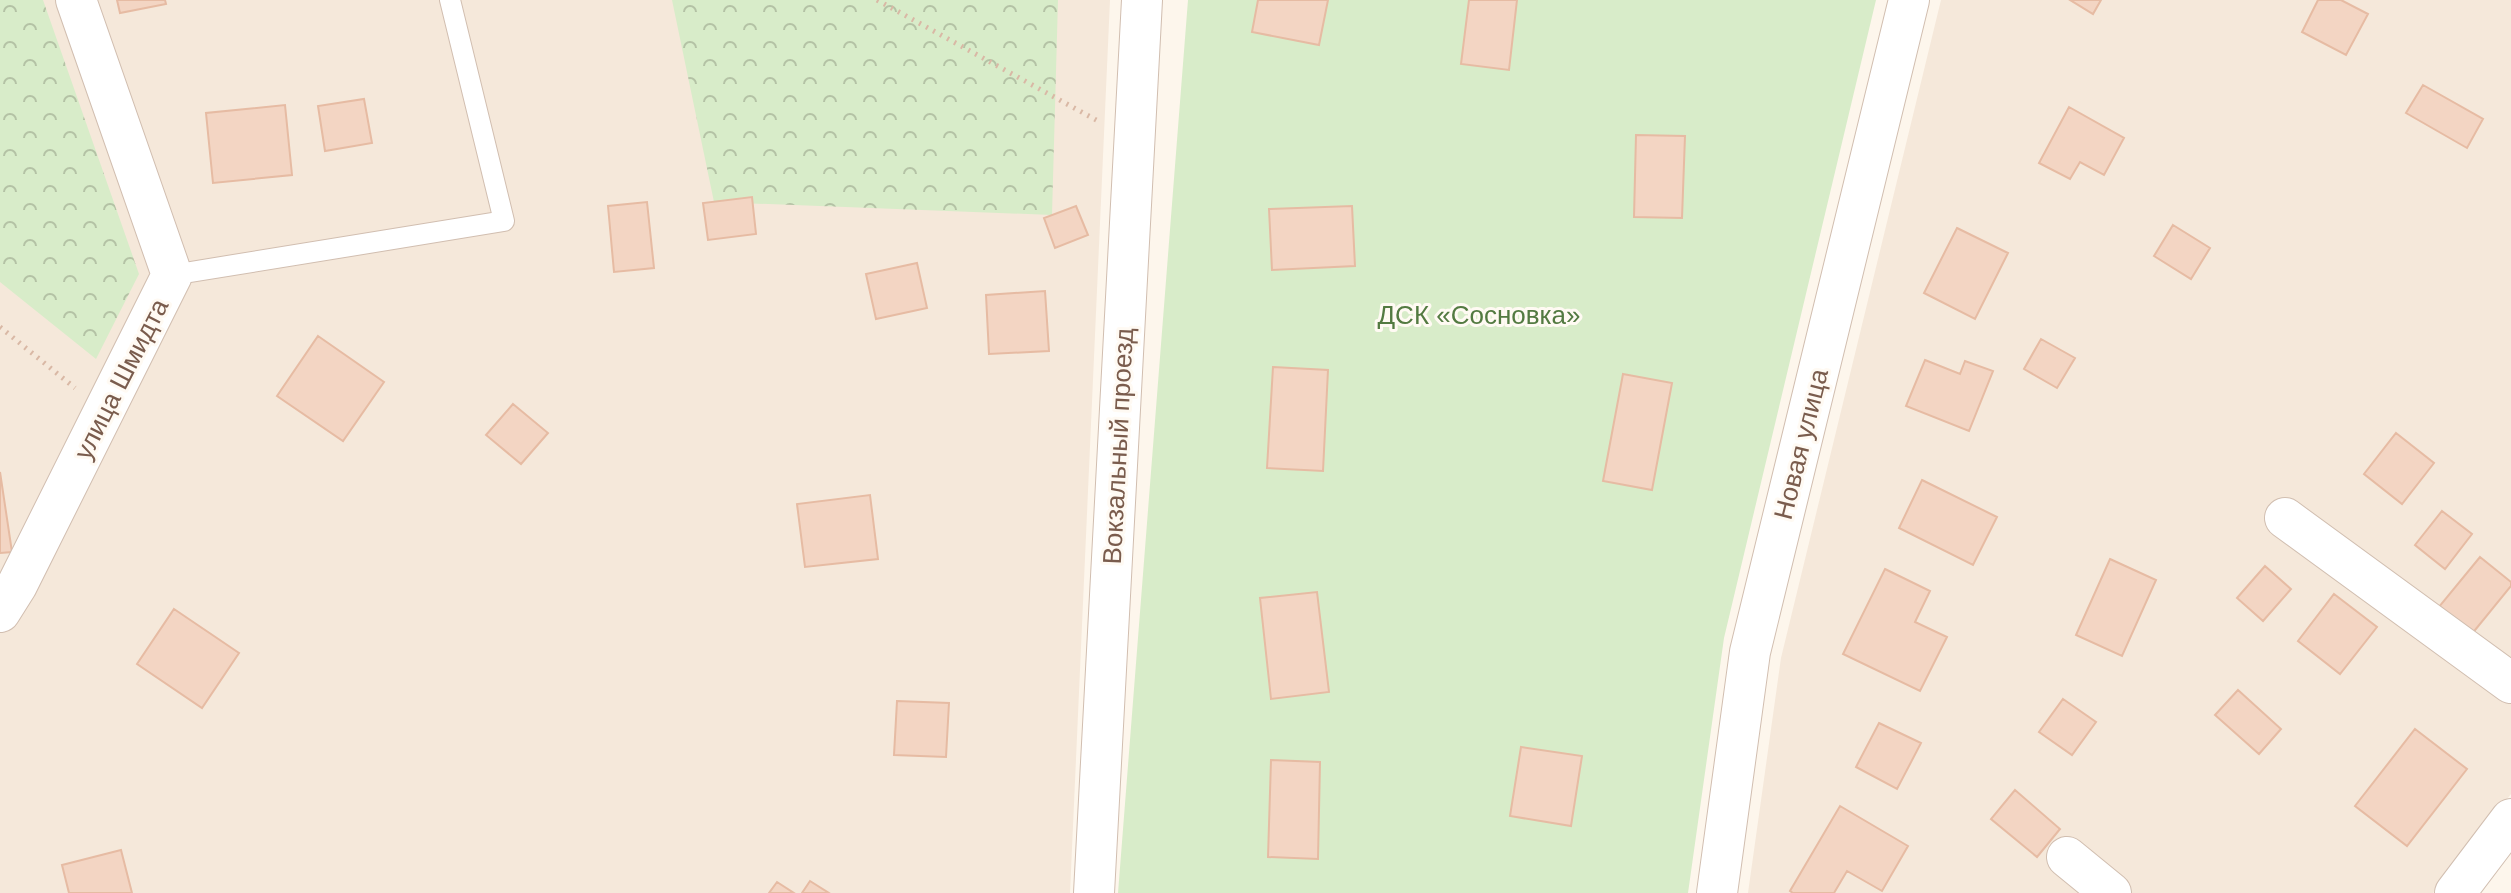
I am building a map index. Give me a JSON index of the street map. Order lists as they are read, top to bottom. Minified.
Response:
{"streets":{"street":["улица Шмидта","Новая улица","Вокзальный проезд"]},"parks":["ДСК «Сосновка»"]}
